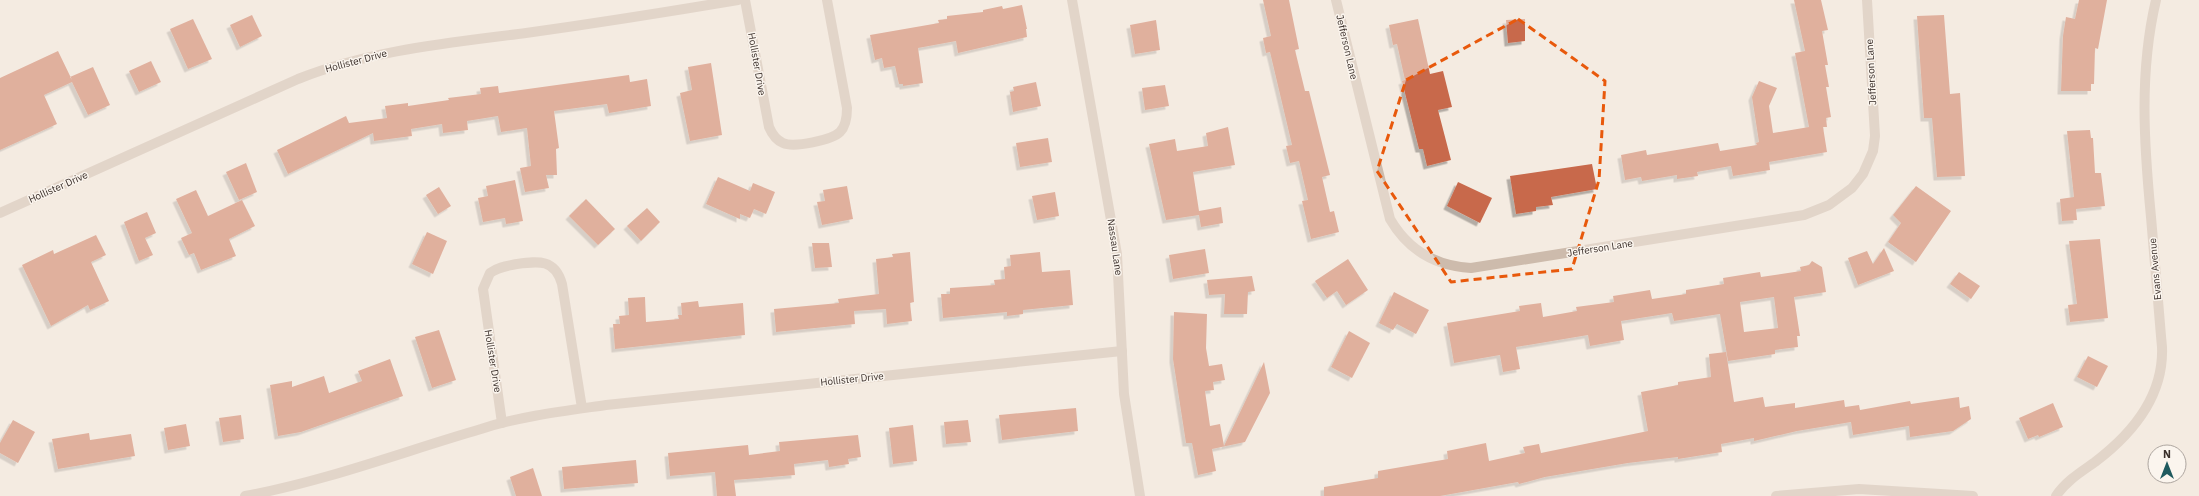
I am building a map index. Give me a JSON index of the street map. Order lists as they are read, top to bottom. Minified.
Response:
{"streets":{"street":["Jefferson Lane","Hollister Drive","Nassau Lane","Evans Avenue"]},"crossings":[["Hollister Drive","Nassau Lane"]],"north":"top"}
